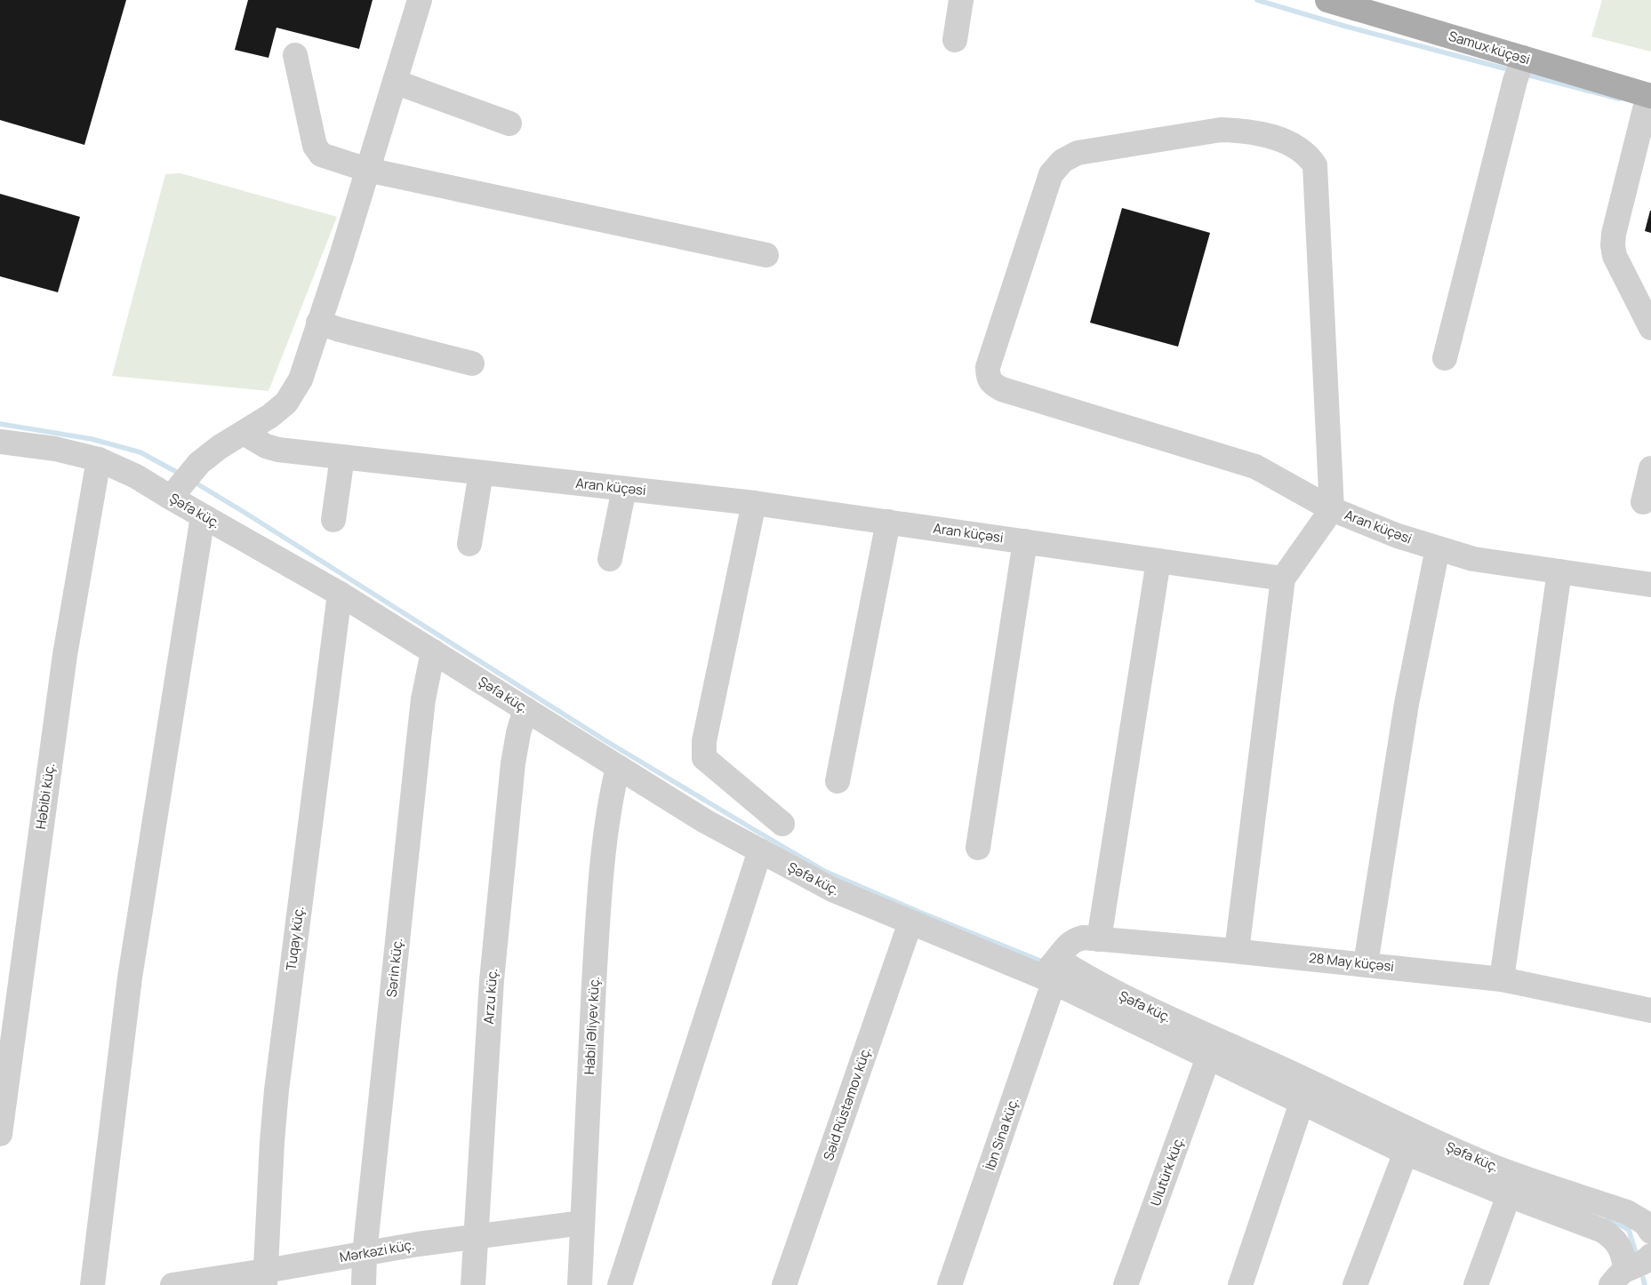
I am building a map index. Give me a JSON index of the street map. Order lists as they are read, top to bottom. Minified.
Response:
{"streets":{"main road":["Samux küçəsi"],"street":["Aran küçəsi","Şəfa küç.","Həbibi küç.","Tuqay küç.","28 May küçəsi","Sərin küç.","Arzu küç.","Habil Əliyev küç.","Səid Rüstəmov küç.","İbn Sina küç.","Ulutürk küç.","Mərkəzi küç."]},"crossings":[["Şəfa küç.","Həbibi küç."],["Şəfa küç.","Tuqay küç."],["Şəfa küç.","28 May küçəsi"],["Şəfa küç.","Sərin küç."],["Şəfa küç.","Arzu küç."],["Şəfa küç.","Habil Əliyev küç."],["Şəfa küç.","Səid Rüstəmov küç."],["Şəfa küç.","İbn Sina küç."],["Tuqay küç.","Mərkəzi küç."],["28 May küçəsi","İbn Sina küç."],["Sərin küç.","Mərkəzi küç."],["Arzu küç.","Mərkəzi küç."],["Habil Əliyev küç.","Mərkəzi küç."]]}
